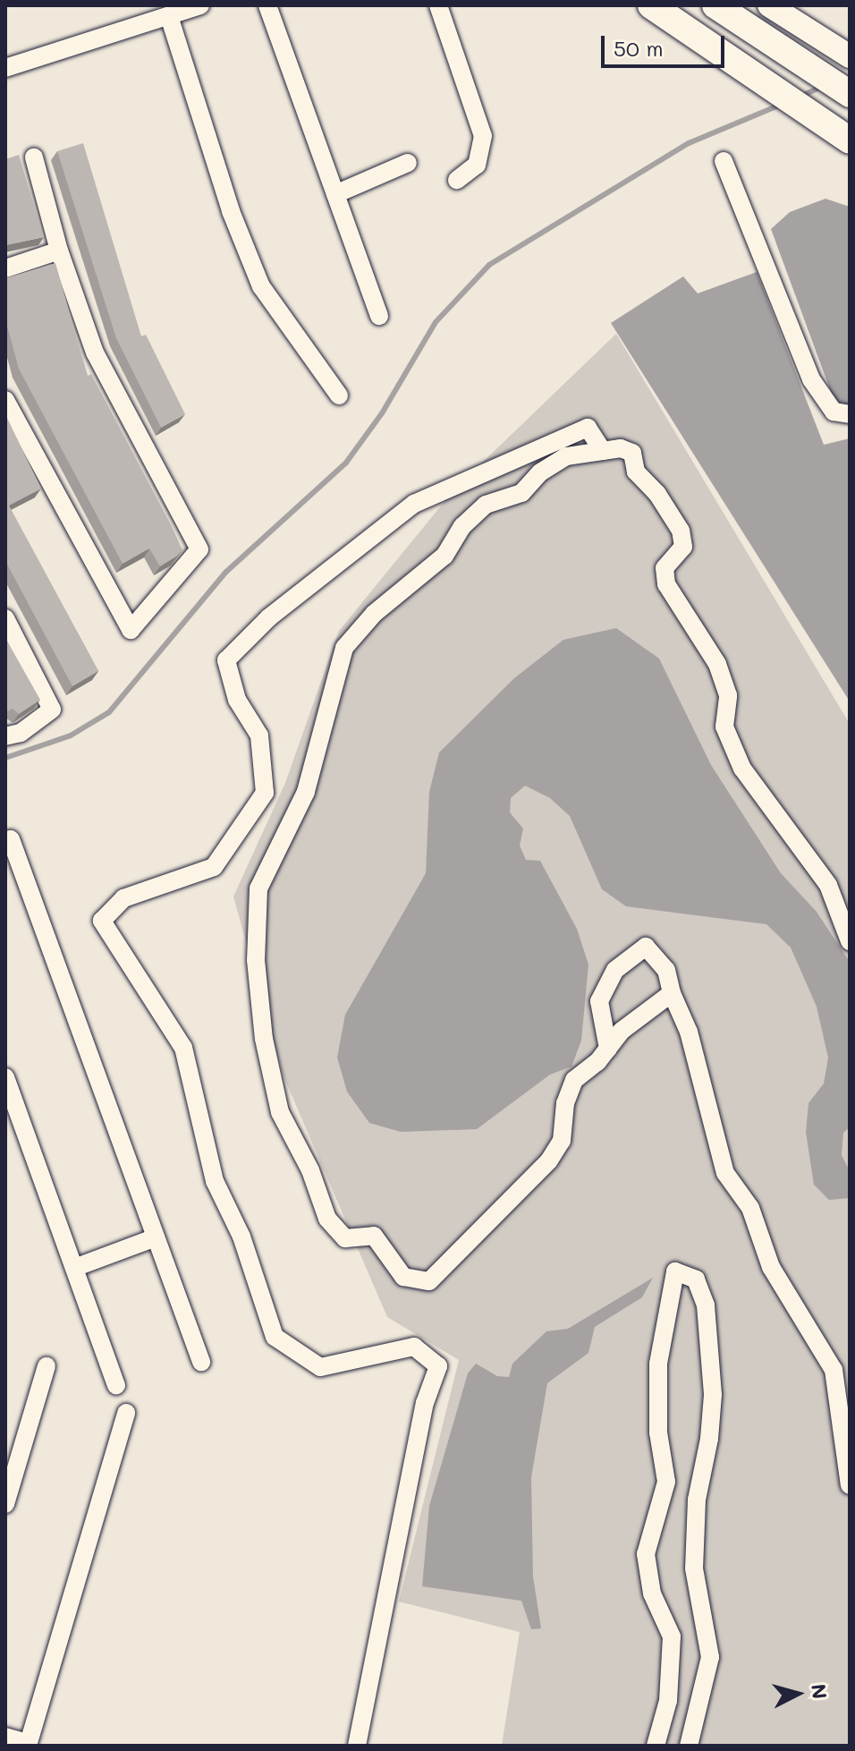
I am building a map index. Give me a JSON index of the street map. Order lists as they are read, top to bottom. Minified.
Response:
{"scale_bar":"50 m","north":"right"}
